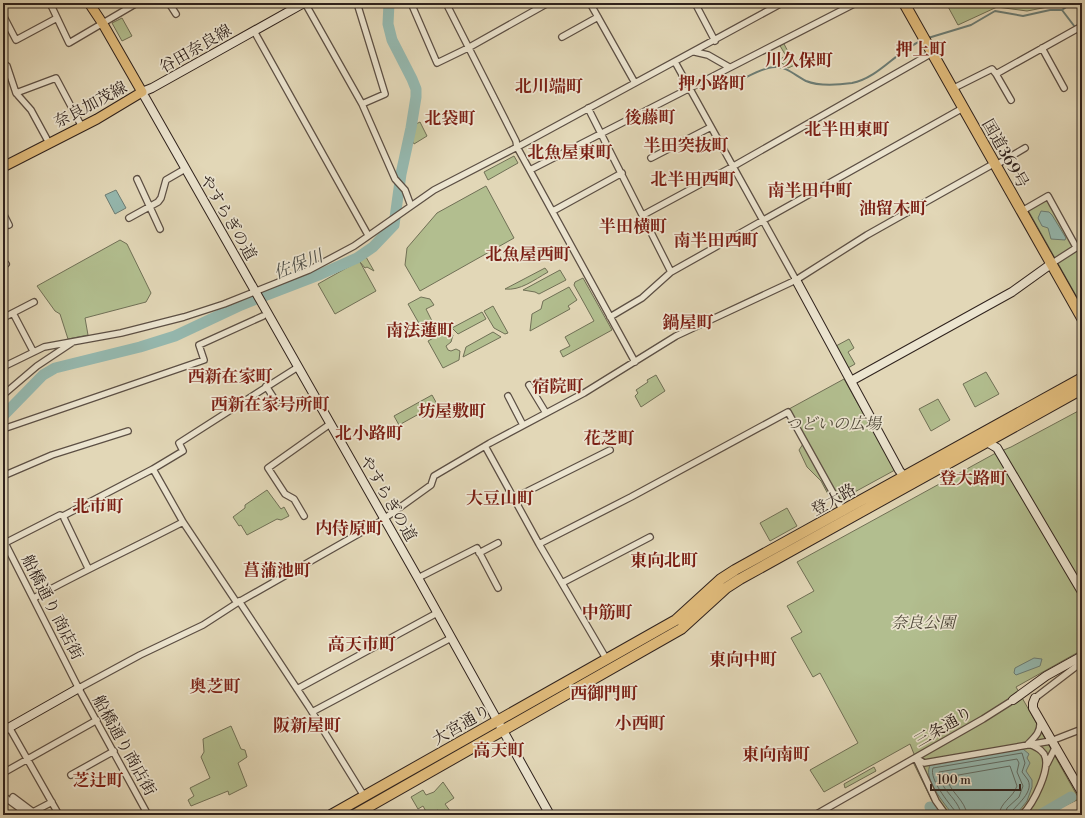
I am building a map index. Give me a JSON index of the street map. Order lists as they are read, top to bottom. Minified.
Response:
{"streets":{"highway":["国道369号","登大路","大宮通り"],"main road":["奈良加茂線"],"street":["谷田奈良線","やすらぎの道","船橋通り 商店街","三条通り","船橋通り商店街"]},"crossings":[["谷田奈良線","奈良加茂線"],["谷田奈良線","やすらぎの道"],["奈良加茂線","やすらぎの道"],["やすらぎの道","大宮通り"],["登大路","大宮通り"],["船橋通り 商店街","船橋通り商店街"]],"districts":["押上町","川久保町","押小路町","北川端町","後藤町","北袋町","北半田東町","半田突抜町","北魚屋東町","北半田西町","南半田中町","油留木町","半田横町","南半田西町","北魚屋西町","鍋屋町","南法蓮町","西新在家町","宿院町","西新在家号所町","坊屋敷町","北小路町","花芝町","登大路町","大豆山町","北市町","内侍原町","東向北町","菖蒲池町","中筋町","高天市町","東向中町","奥芝町","西御門町","小西町","阪新屋町","高天町","東向南町","芝辻町"],"water":["佐保川"],"parks":["つどいの広場","奈良公園"],"scale_bar":"100 m"}
